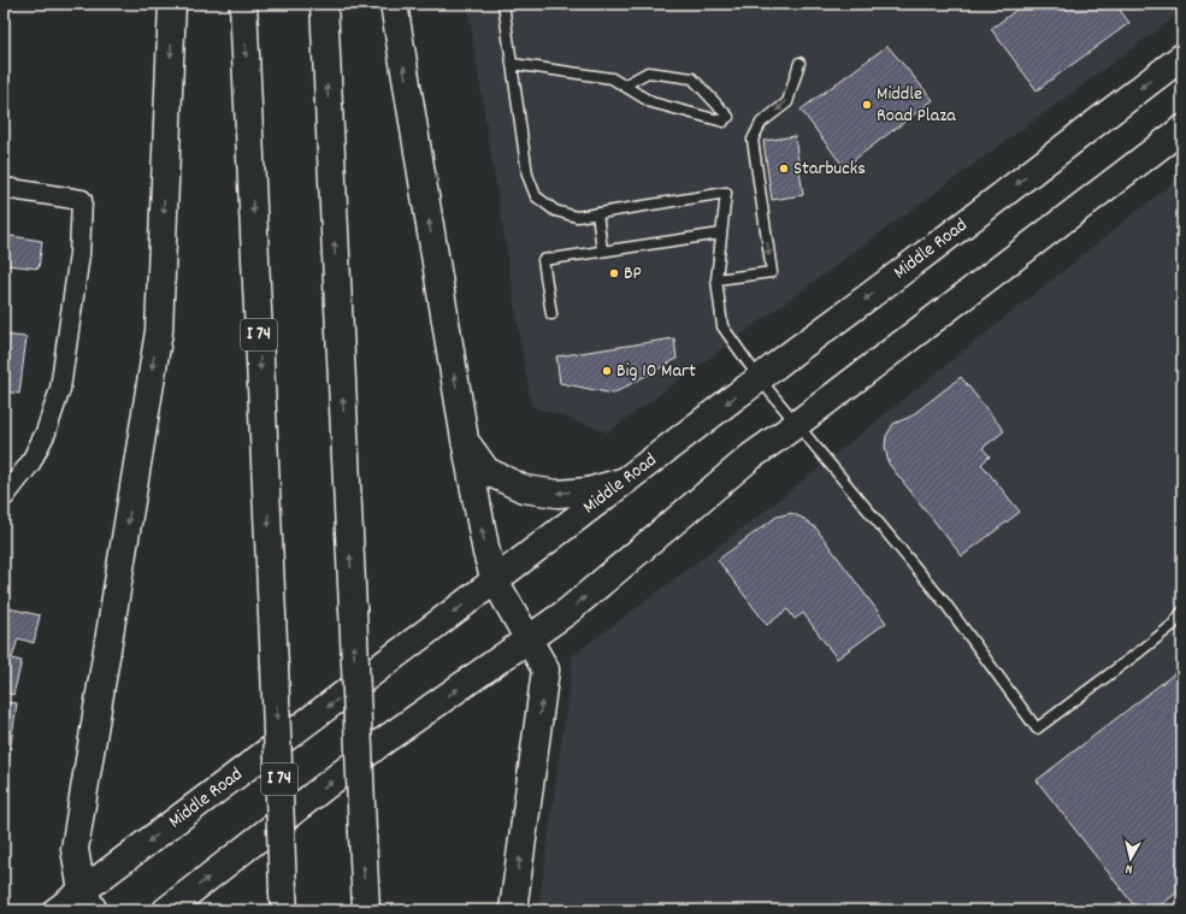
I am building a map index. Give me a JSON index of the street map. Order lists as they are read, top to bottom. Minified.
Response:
{"streets":{"main road":["Middle Road","I 74"]},"places":["Middle Road Plaza","Starbucks","BP","Big 10 Mart"],"north":"bottom"}
